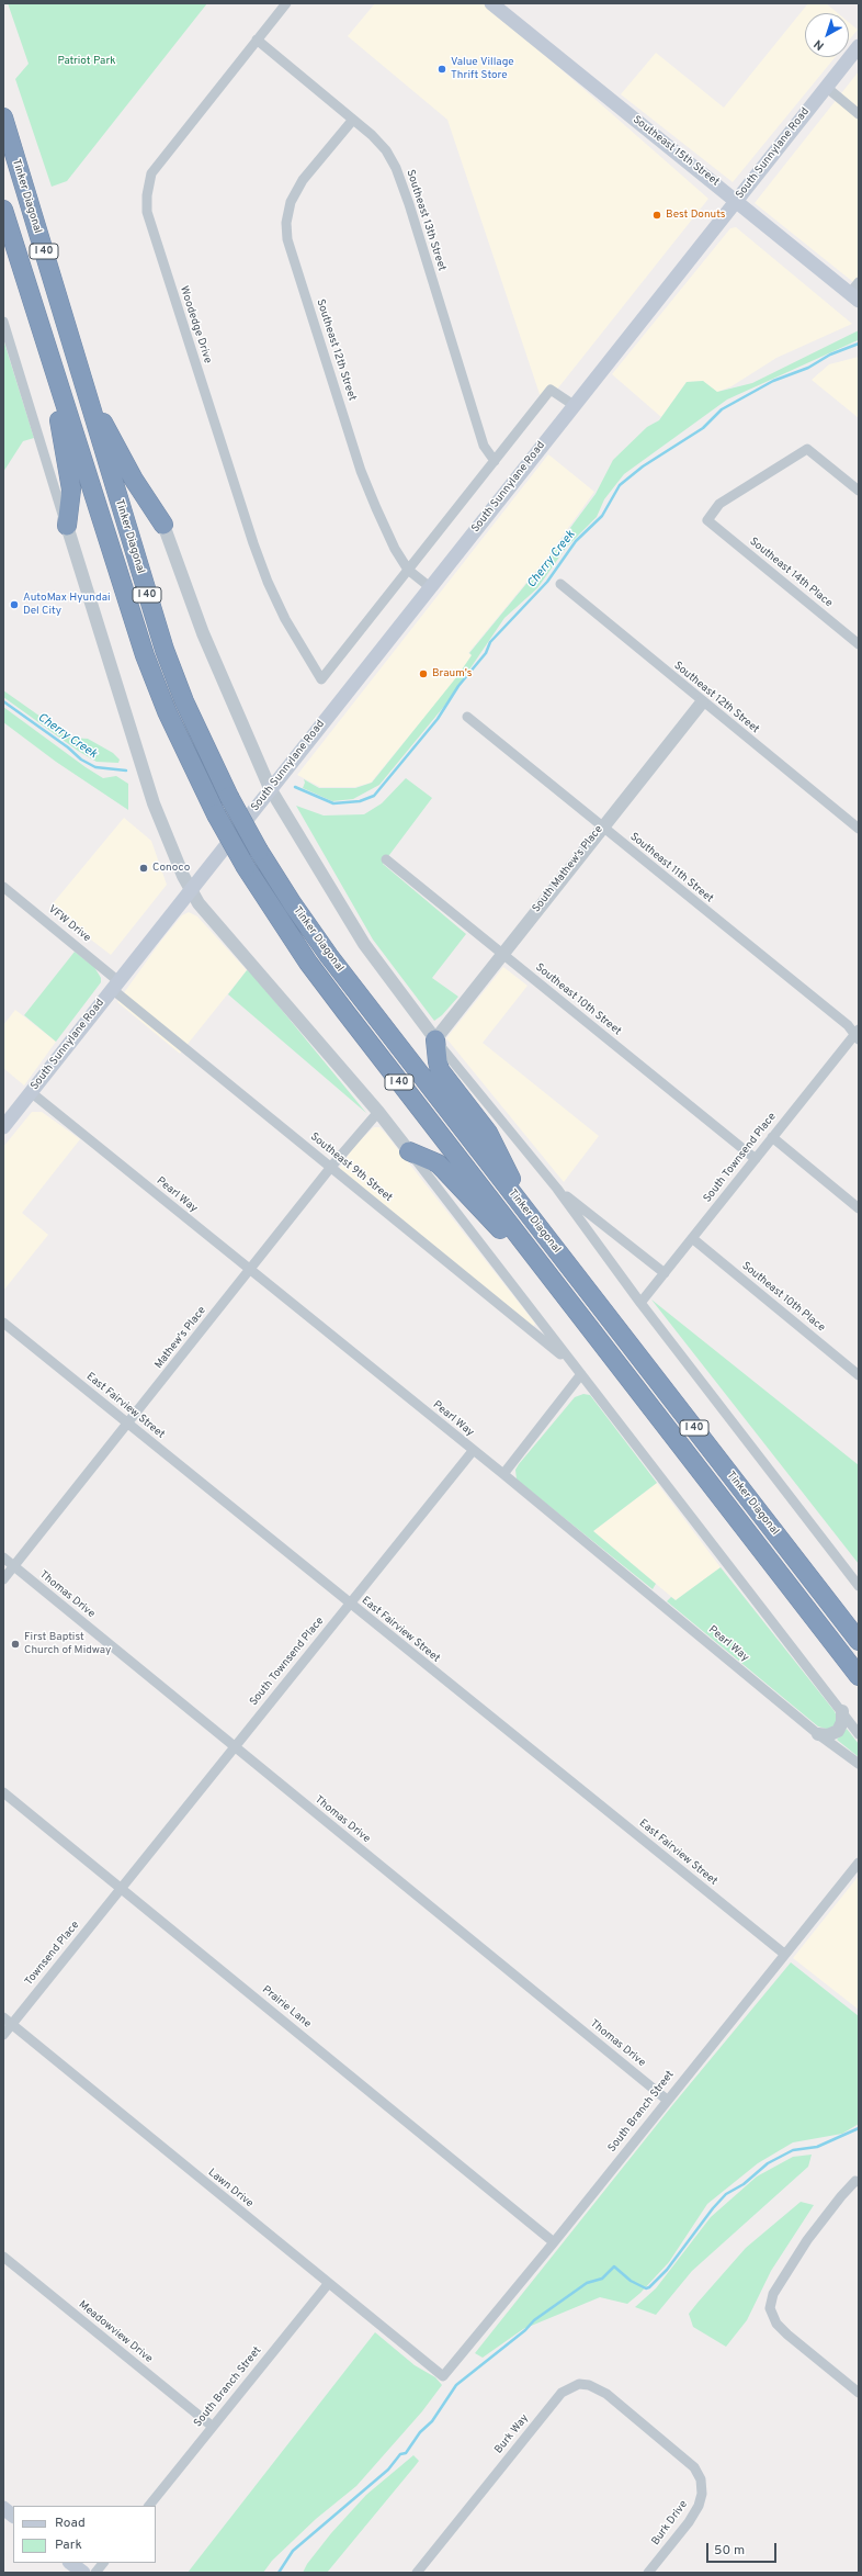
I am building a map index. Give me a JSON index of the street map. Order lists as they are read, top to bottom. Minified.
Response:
{"streets":{"highway":["Tinker Diagonal","I 40"],"main road":["Southeast 15th Street","South Sunnylane Road"],"street":["Southeast 13th Street","Woodedge Drive","Southeast 12th Street","Southeast 14th Place","Southeast 11th Street","South Mathew's Place","VFW Drive","Southeast 10th Street","South Townsend Place","Southeast 9th Street","Pearl Way","Southeast 10th Place","Mathew's Place","East Fairview Street","Thomas Drive","Townsend Place","Prairie Lane","South Branch Street","Lawn Drive","Meadowview Drive","Burk Way","Burk Drive"]},"crossings":[["Southeast 15th Street","South Sunnylane Road"],["South Sunnylane Road","Southeast 12th Street"],["South Sunnylane Road","VFW Drive"],["South Sunnylane Road","Southeast 9th Street"],["South Sunnylane Road","Pearl Way"],["Southeast 13th Street","Woodedge Drive"],["Southeast 13th Street","Southeast 12th Street"],["Woodedge Drive","Southeast 12th Street"],["Southeast 12th Street","South Mathew's Place"],["Southeast 11th Street","South Mathew's Place"],["Southeast 11th Street","South Townsend Place"],["South Mathew's Place","Southeast 10th Street"],["VFW Drive","Southeast 9th Street"],["Southeast 10th Street","South Townsend Place"],["South Townsend Place","Pearl Way"],["South Townsend Place","Southeast 10th Place"],["South Townsend Place","East Fairview Street"],["South Townsend Place","Thomas Drive"],["South Townsend Place","Townsend Place"],["South Townsend Place","Prairie Lane"],["Southeast 9th Street","Mathew's Place"],["Pearl Way","Mathew's Place"],["Mathew's Place","East Fairview Street"],["Mathew's Place","Thomas Drive"],["East Fairview Street","South Branch Street"],["Thomas Drive","South Branch Street"],["Townsend Place","Prairie Lane"],["Townsend Place","Lawn Drive"],["Prairie Lane","South Branch Street"],["South Branch Street","Lawn Drive"],["South Branch Street","Meadowview Drive"],["Burk Way","Burk Drive"]],"water":["Cherry Creek"],"parks":["Patriot Park"],"places":["Value Village Thrift Store","Best Donuts","AutoMax Hyundai Del City","Braum's","Conoco","First Baptist Church of Midway"],"legend":["Road","Park"],"scale_bar":"50 m","north":"bottom left"}
